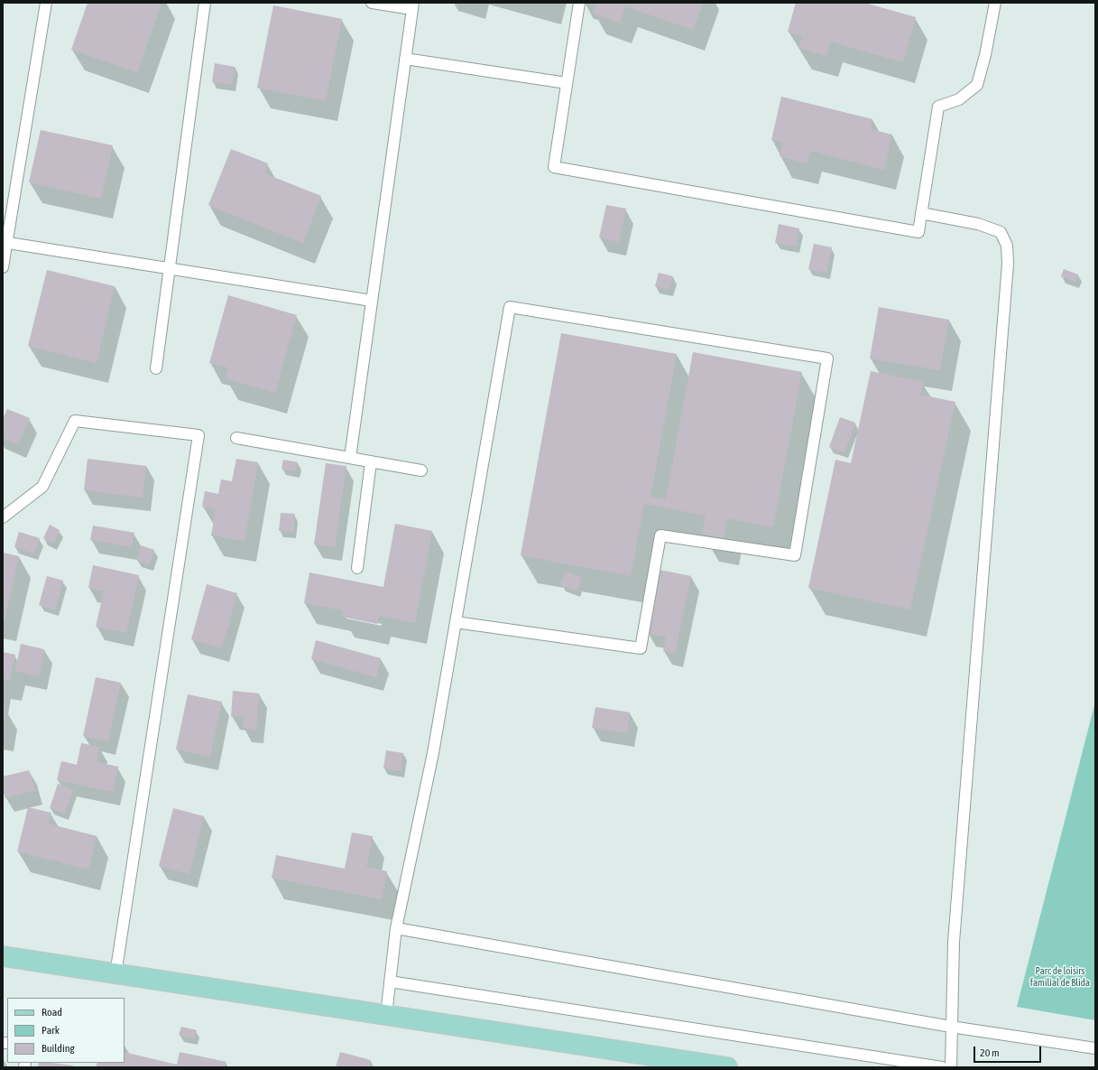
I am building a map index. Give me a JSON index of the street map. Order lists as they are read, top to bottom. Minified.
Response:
{"parks":["Parc de loisirs familial de Blida"],"legend":["Road","Park","Building"],"scale_bar":"20 m"}
